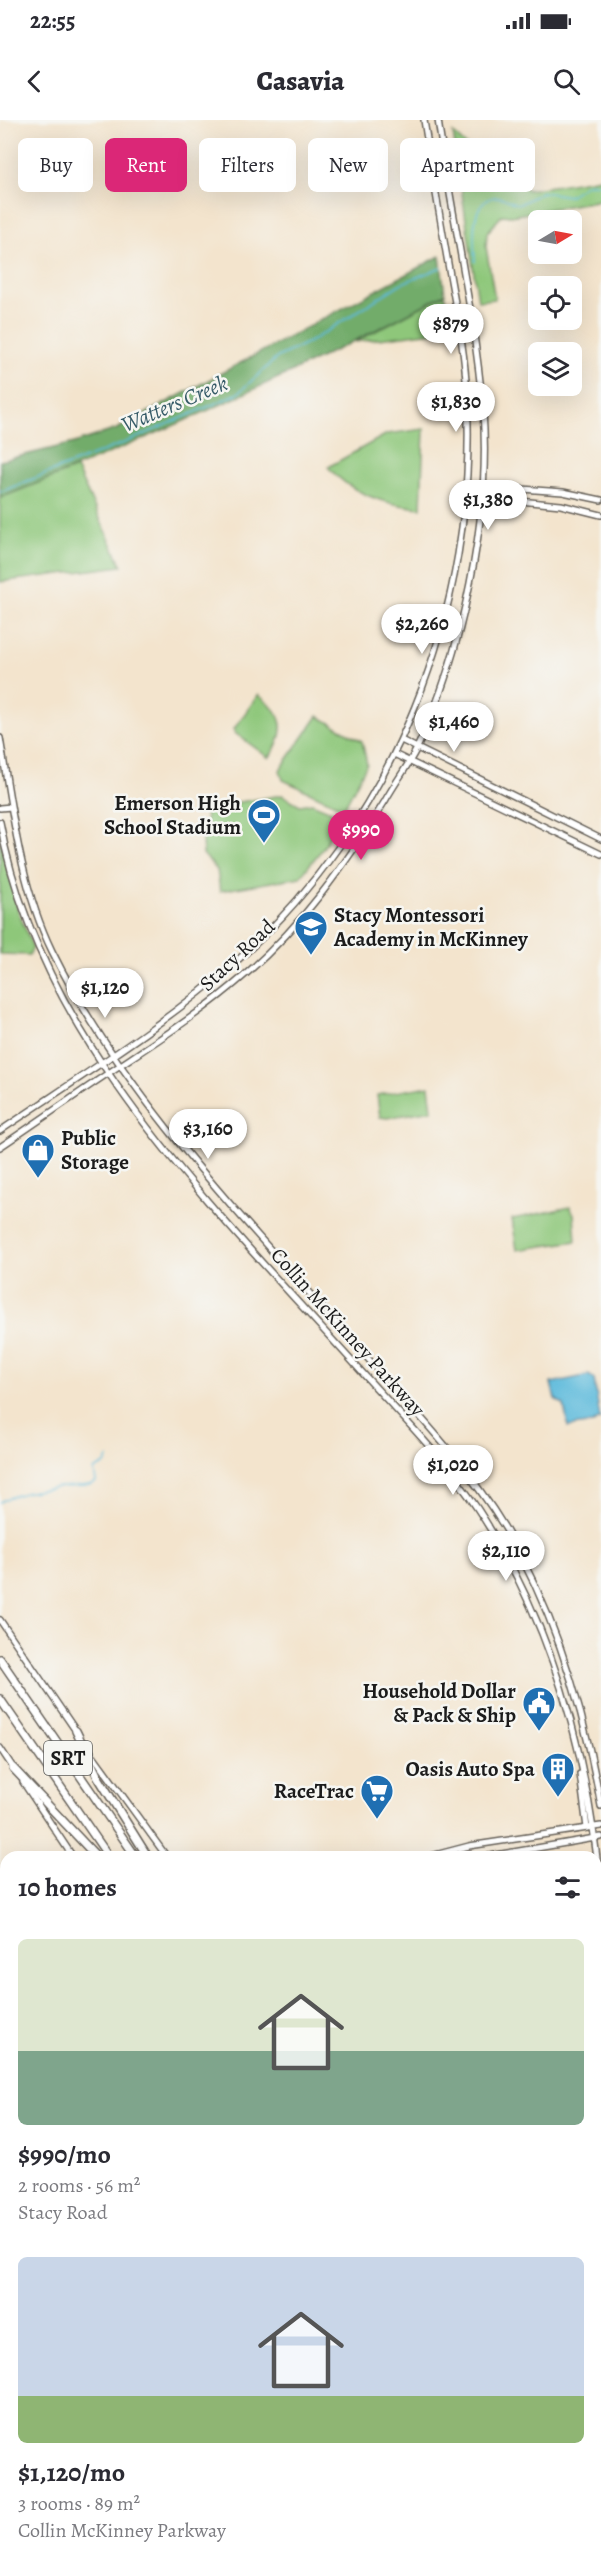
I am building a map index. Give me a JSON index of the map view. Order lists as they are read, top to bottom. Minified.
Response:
{"streets":{"highway":["SRT"],"main road":["Stacy Road","Collin McKinney Parkway"]},"crossings":[["Stacy Road","Collin McKinney Parkway"]],"water":["Watters Creek"],"places":{"sports":["Emerson High School Stadium"],"school or university":["Stacy Montessori Academy in McKinney"],"shop":["Public Storage"],"public building":["Household Dollar & Pack & Ship"],"building":["Oasis Auto Spa"],"supermarket":["RaceTrac"]},"north":"right","page":{"status":"22:55","header":"Casavia","chip":["Buy","Rent","Filters","New","Apartment"],"price":["$879","$1,830","$1,380","$2,260","$1,460","$990","$1,120","$3,160","$1,020","$2,110"],"heading":"10 homes","list":[{"name":"$990/mo","note":"2 rooms · 56 m² · Stacy Road"},{"name":"$1,120/mo","note":"3 rooms · 89 m² · Collin McKinney Parkway"}]}}
